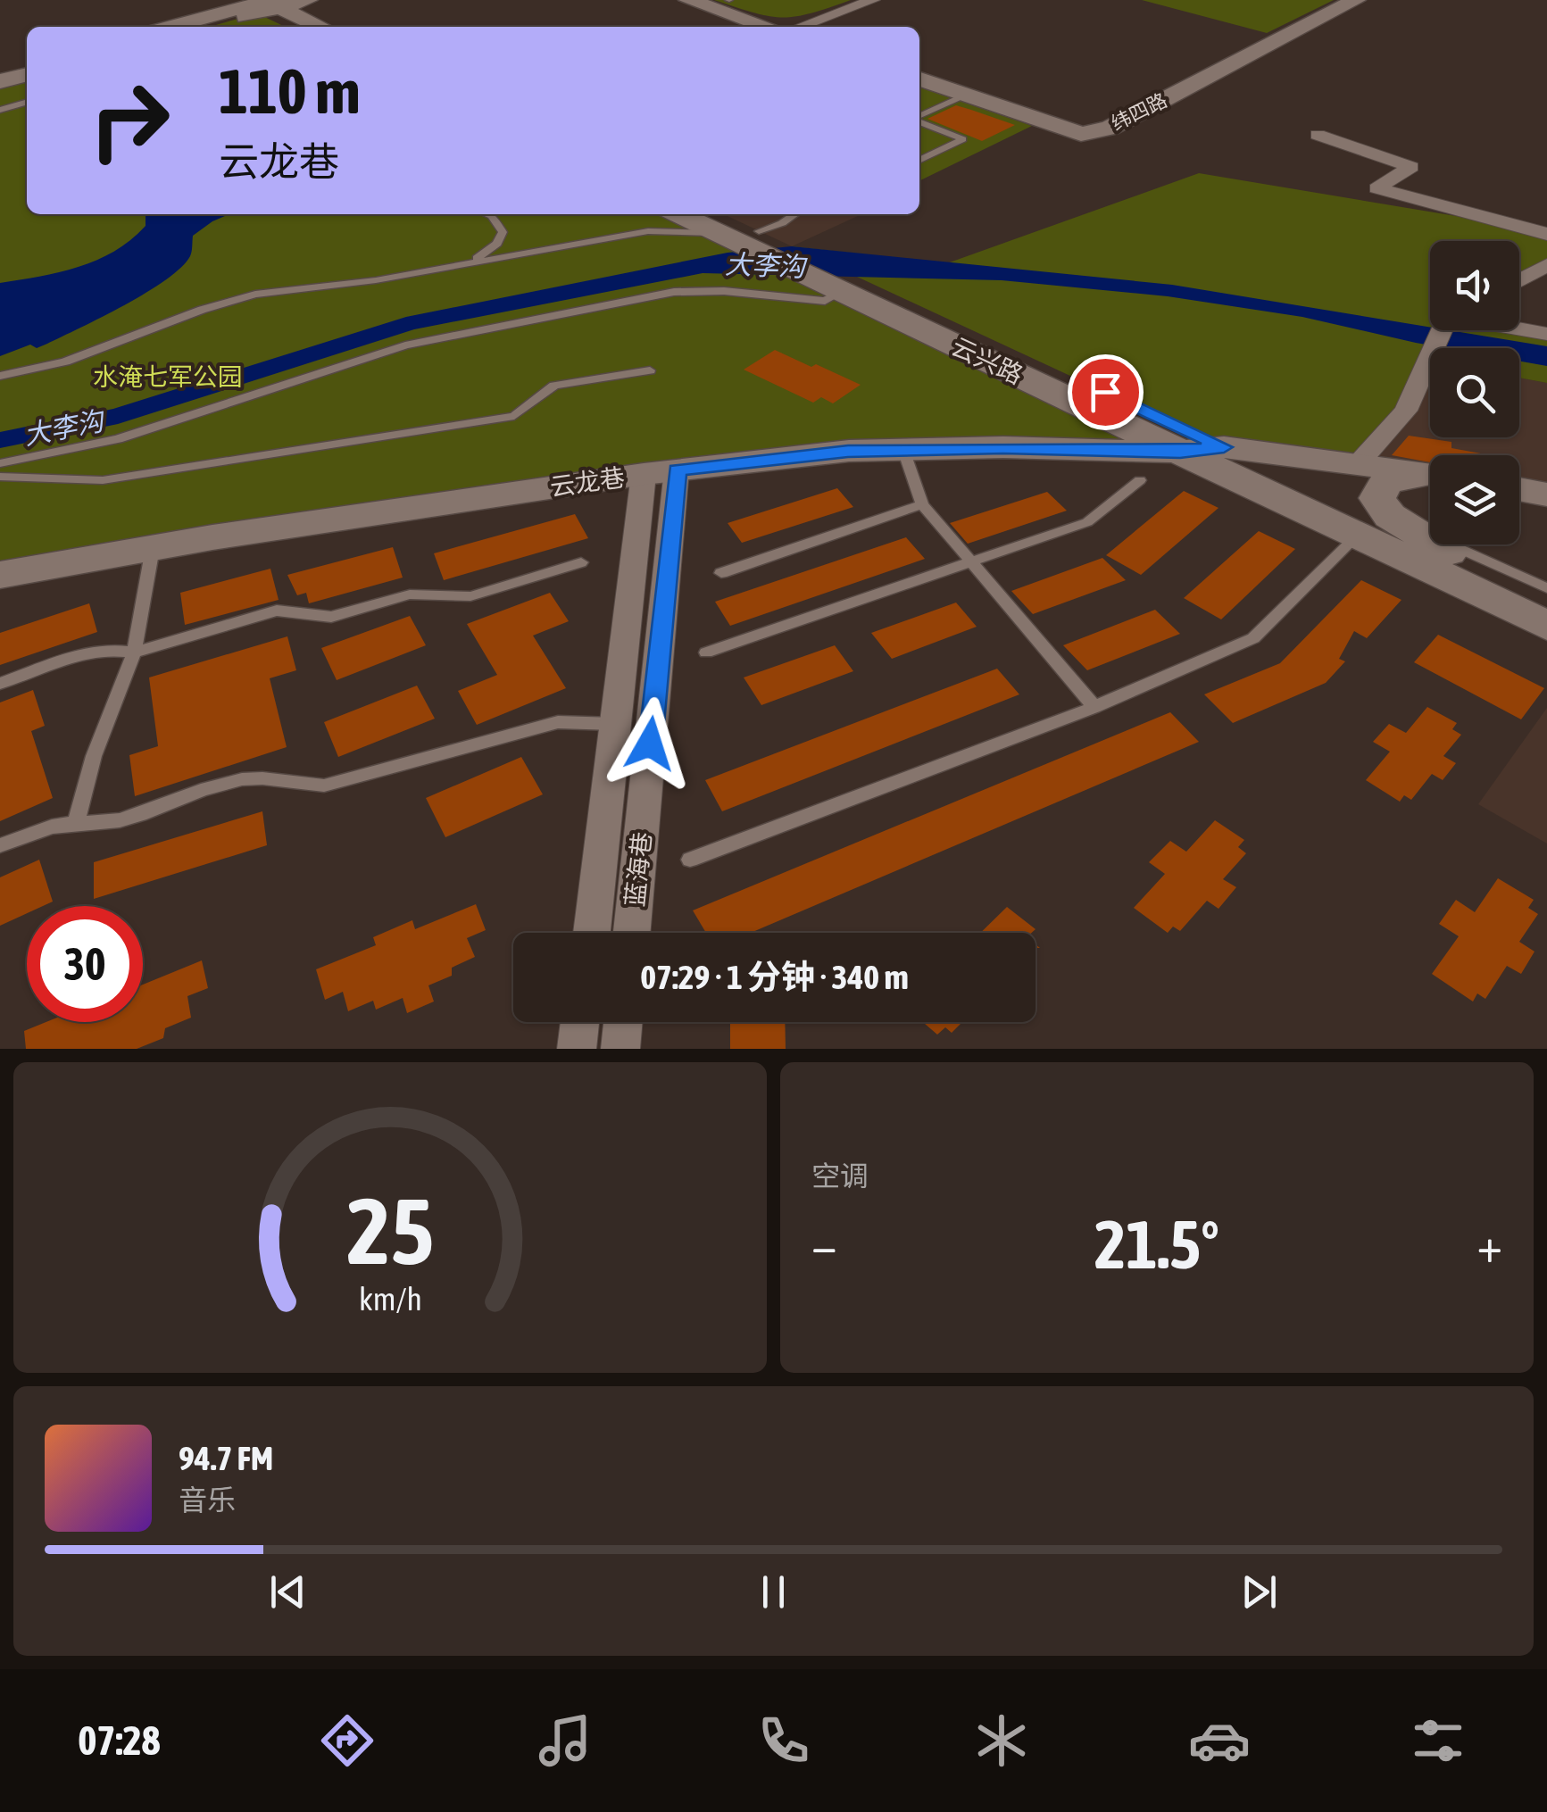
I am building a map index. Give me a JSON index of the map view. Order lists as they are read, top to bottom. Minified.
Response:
{"streets":{"street":["纬四路","云兴路","云龙巷","蓝海巷"]},"crossings":[["云兴路","云龙巷"],["云龙巷","蓝海巷"]],"water":["大李沟"],"parks":["水淹七军公园"],"page":{"turn":["110 m","云龙巷"],"limit":"30","trip":"07:29 · 1 分钟 · 340 m","tile":"空调","heat":["−","21.5°","+"],"song":["94.7 FM","音乐"],"tabs":"07:28","gauge":["25","km/h"]}}
